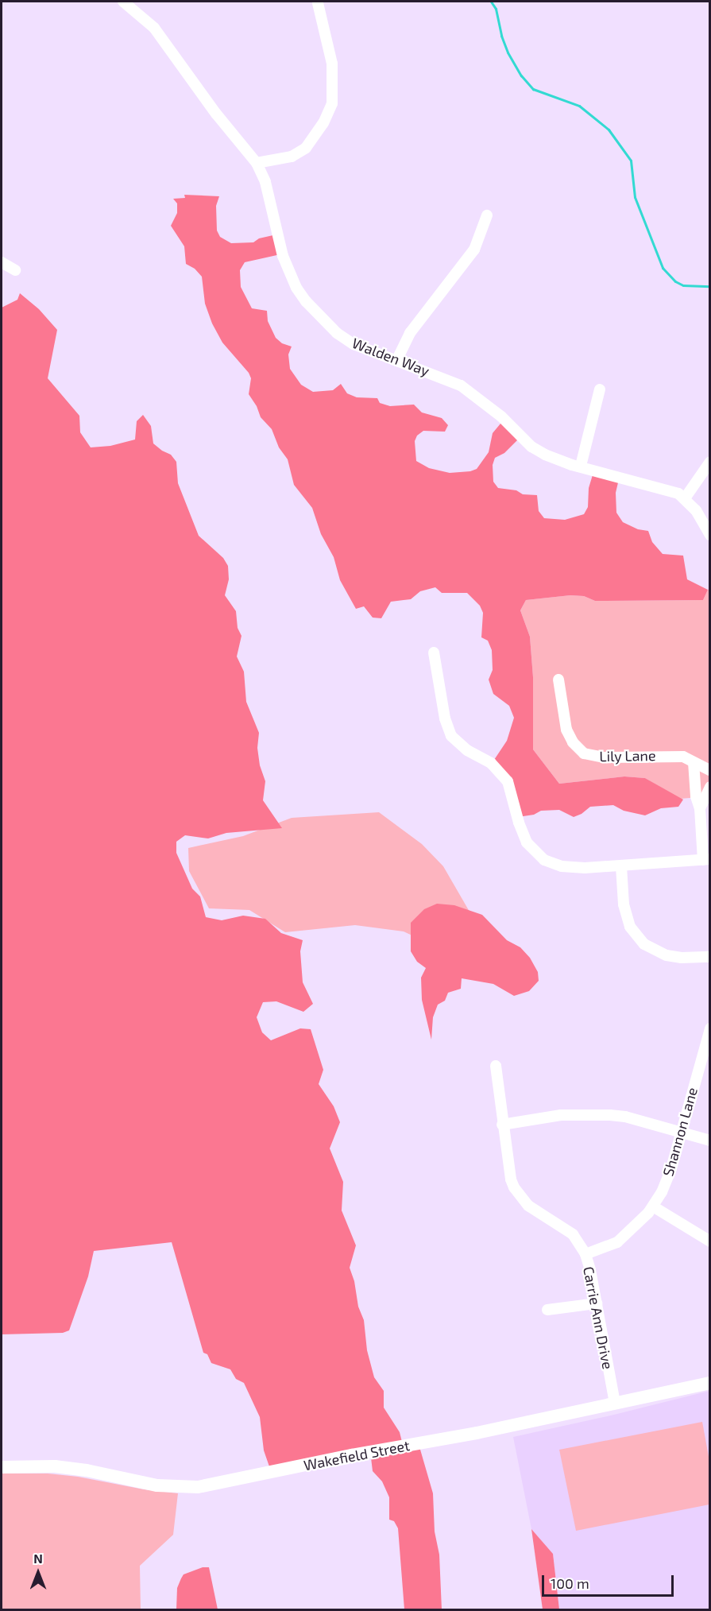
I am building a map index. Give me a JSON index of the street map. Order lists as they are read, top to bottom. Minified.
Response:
{"streets":{"street":["Walden Way","Lily Lane","Shannon Lane","Carrie Ann Drive","Wakefield Street"]},"crossings":[["Shannon Lane","Carrie Ann Drive"],["Carrie Ann Drive","Wakefield Street"]],"scale_bar":"100 m","north":"top"}
